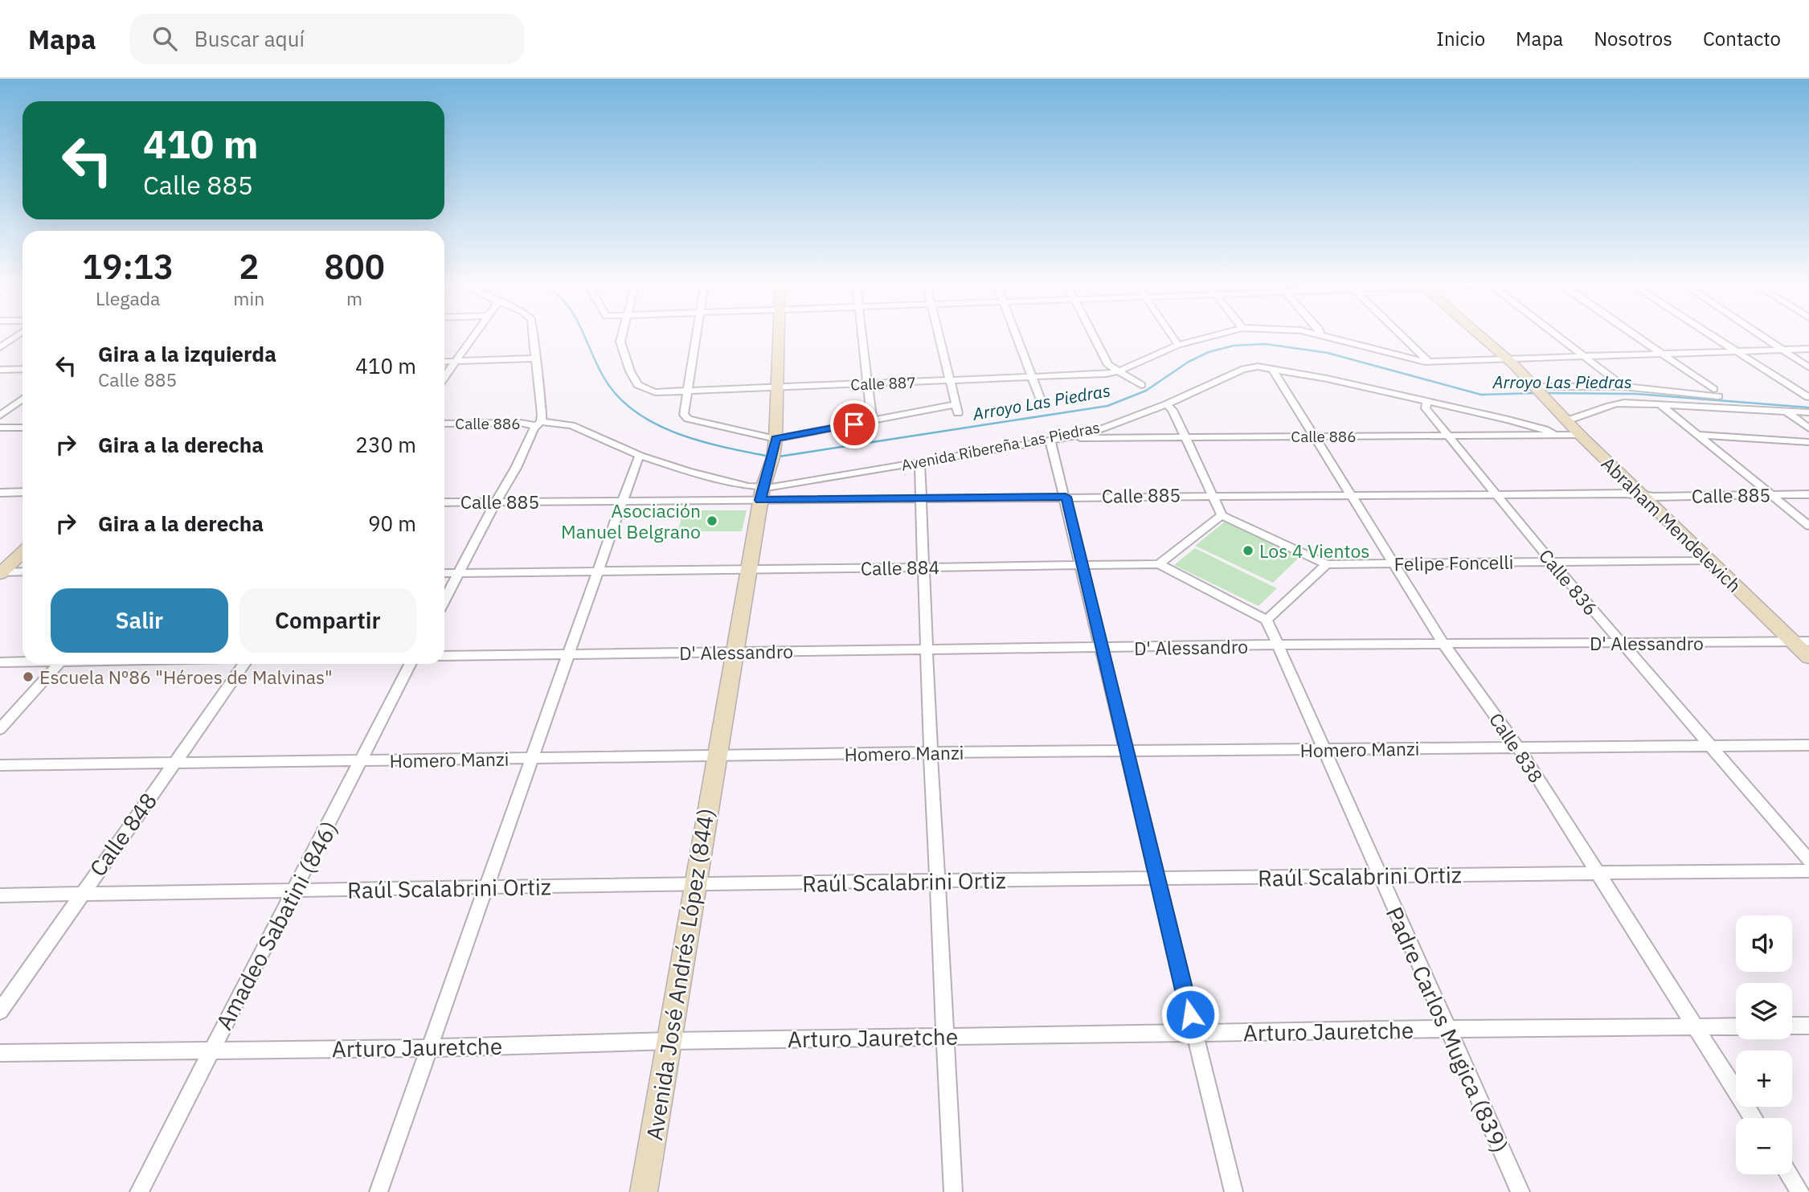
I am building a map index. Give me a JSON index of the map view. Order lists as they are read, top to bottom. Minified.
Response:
{"streets":{"main road":["Abraham Mendelevich","Avenida José Andrés López (844)"],"street":["Calle 887","Calle 886","Avenida Ribereña Las Piedras","Calle 885","Felipe Foncelli","Calle 884","Calle 836","D' Alessandro","Calle 838","Homero Manzi","Calle 848","Raúl Scalabrini Ortiz","Amadeo Sabatini (846)","Padre Carlos Mugica (839)","Arturo Jauretche"]},"crossings":[["Calle 887","Avenida José Andrés López (844)"],["Calle 886","Avenida Ribereña Las Piedras"],["Calle 886","Abraham Mendelevich"],["Calle 886","Calle 836"],["Calle 886","Calle 838"],["Avenida Ribereña Las Piedras","Calle 885"],["Avenida Ribereña Las Piedras","Calle 836"],["Avenida Ribereña Las Piedras","Calle 838"],["Avenida Ribereña Las Piedras","Avenida José Andrés López (844)"],["Calle 885","Abraham Mendelevich"],["Calle 885","Calle 836"],["Calle 885","Calle 838"],["Calle 885","Avenida José Andrés López (844)"],["Abraham Mendelevich","Felipe Foncelli"],["Abraham Mendelevich","D' Alessandro"],["Felipe Foncelli","Calle 836"],["Felipe Foncelli","Calle 838"],["Calle 884","Avenida José Andrés López (844)"],["Calle 884","Padre Carlos Mugica (839)"],["Calle 836","D' Alessandro"],["Calle 836","Homero Manzi"],["D' Alessandro","Calle 838"],["D' Alessandro","Avenida José Andrés López (844)"],["D' Alessandro","Padre Carlos Mugica (839)"],["Calle 838","Homero Manzi"],["Calle 838","Raúl Scalabrini Ortiz"],["Calle 838","Arturo Jauretche"],["Homero Manzi","Calle 848"],["Homero Manzi","Amadeo Sabatini (846)"],["Homero Manzi","Avenida José Andrés López (844)"],["Homero Manzi","Padre Carlos Mugica (839)"],["Calle 848","Raúl Scalabrini Ortiz"],["Raúl Scalabrini Ortiz","Amadeo Sabatini (846)"],["Raúl Scalabrini Ortiz","Avenida José Andrés López (844)"],["Raúl Scalabrini Ortiz","Padre Carlos Mugica (839)"],["Amadeo Sabatini (846)","Arturo Jauretche"],["Avenida José Andrés López (844)","Arturo Jauretche"],["Padre Carlos Mugica (839)","Arturo Jauretche"]],"water":["Arroyo Las Piedras"],"places":["Asociación Manuel Belgrano","Los 4 Vientos","Escuela Nº86 \"Héroes de Malvinas\""],"page":{"header":"Mapa","search":"Buscar aquí","nav":["Inicio","Mapa","Nosotros","Contacto"],"turn":["410 m","Calle 885"],"eta":["19:13","Llegada","2","min","800","m"],"list":[{"name":"Gira a la izquierda","note":"Calle 885","value":"410 m"},{"name":"Gira a la derecha","value":"230 m"},{"name":"Gira a la derecha","value":"90 m"}],"buttons":["Salir","Compartir"],"map_buttons":["+","−"]}}
